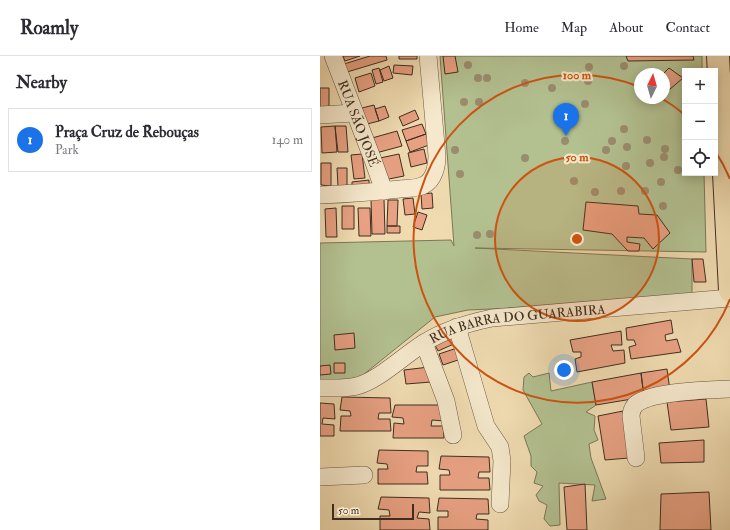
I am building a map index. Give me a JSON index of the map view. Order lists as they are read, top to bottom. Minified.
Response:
{"streets":{"street":["RUA SÃO JOSÉ","RUA BARRA DO GUARABIRA"]},"scale_bar":"50 m","north":"top","page":{"header":"Roamly","nav":["Home","Map","About","Contact"],"heading":"Nearby","map_buttons":["+","−"],"pins":"1","list":[{"mark":"1","name":"Praça Cruz de Rebouças","note":"Park","value":"140 m"}],"scale":"50 m"},"rings":["100 m","50 m"]}
